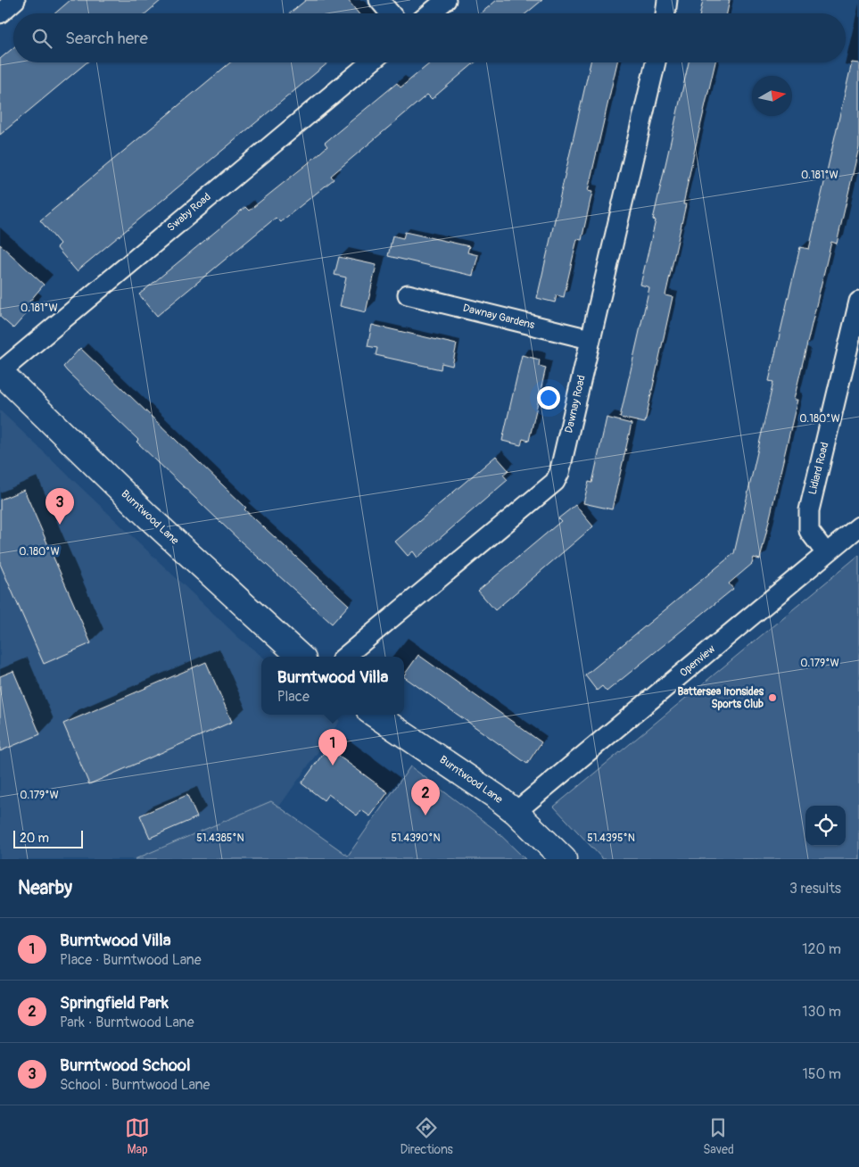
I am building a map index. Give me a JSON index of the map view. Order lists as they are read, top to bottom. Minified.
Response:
{"streets":{"main road":["Burntwood Lane"],"street":["Swaby Road","Dawnay Gardens","Dawnay Road","Lidiard Road","Openview"]},"crossings":[["Swaby Road","Burntwood Lane"],["Dawnay Gardens","Dawnay Road"],["Lidiard Road","Openview"],["Burntwood Lane","Openview"]],"places":["Battersea Ironsides Sports Club"],"scale_bar":"20 m","north":"right","page":{"search":"Search here","pins":["3","1","2"],"popup":["Burntwood Villa","Place"],"scale":"20 m","heading":["Nearby","3 results"],"list":[{"mark":"1","name":"Burntwood Villa","note":"Place · Burntwood Lane","value":"120 m"},{"mark":"2","name":"Springfield Park","note":"Park · Burntwood Lane","value":"130 m"},{"mark":"3","name":"Burntwood School","note":"School · Burntwood Lane","value":"150 m"}],"nav":["Map","Directions","Saved"]},"coordinates":["0.181°W","0.180°W","0.179°W","51.4385°N","51.4390°N","51.4395°N"]}
